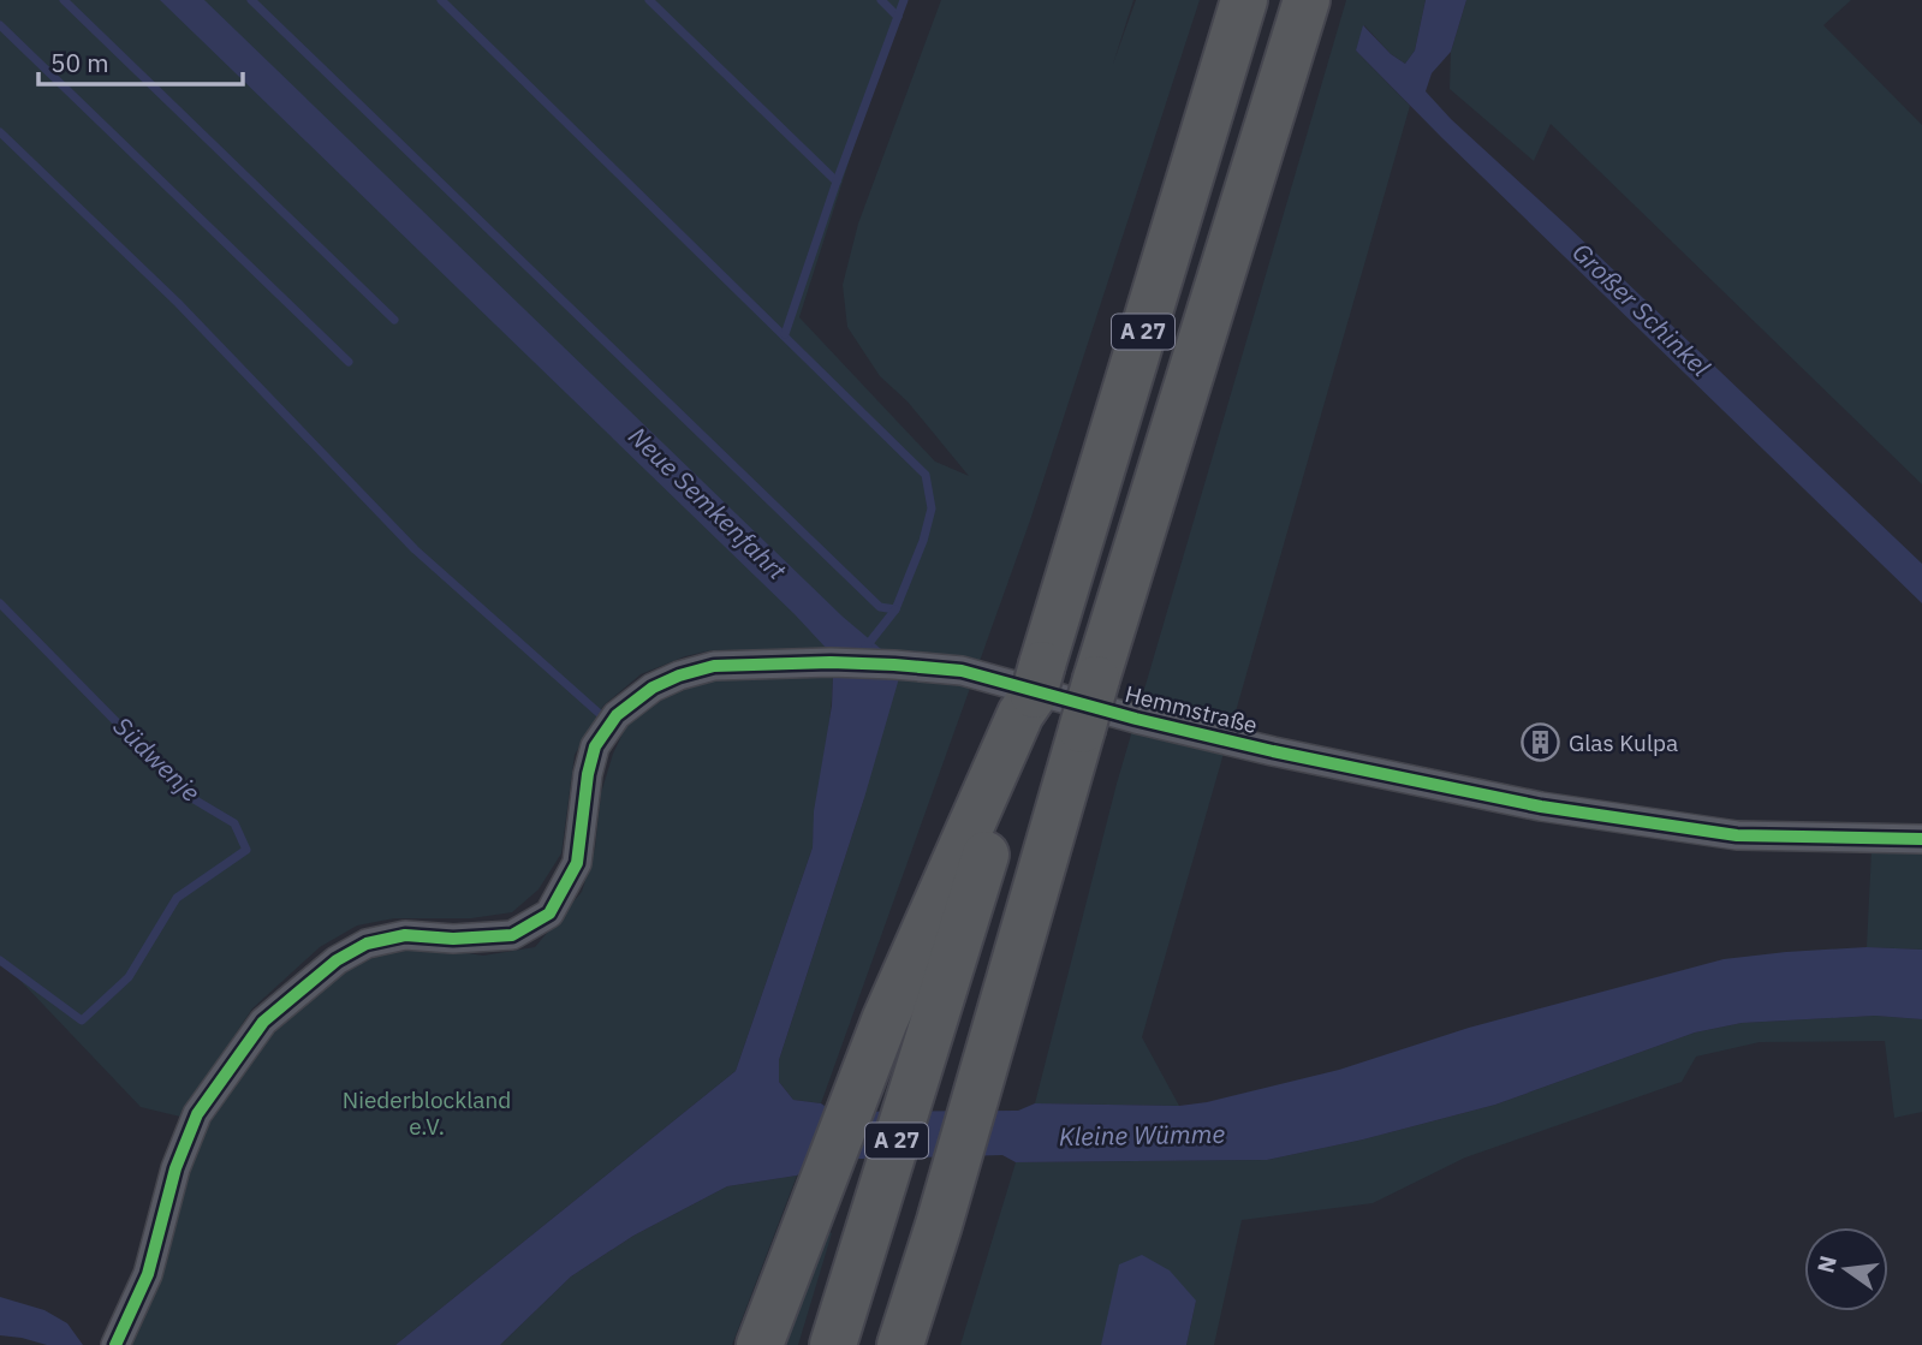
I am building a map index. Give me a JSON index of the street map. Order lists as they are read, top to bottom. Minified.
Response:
{"streets":{"highway":["A 27"],"street":["Hemmstraße"]},"water":["Großer Schinkel","Neue Semkenfahrt","Südwenje","Kleine Wümme"],"parks":["Niederblockland e.V."],"places":{"building":["Glas Kulpa"]},"scale_bar":"50 m","north":"left"}
